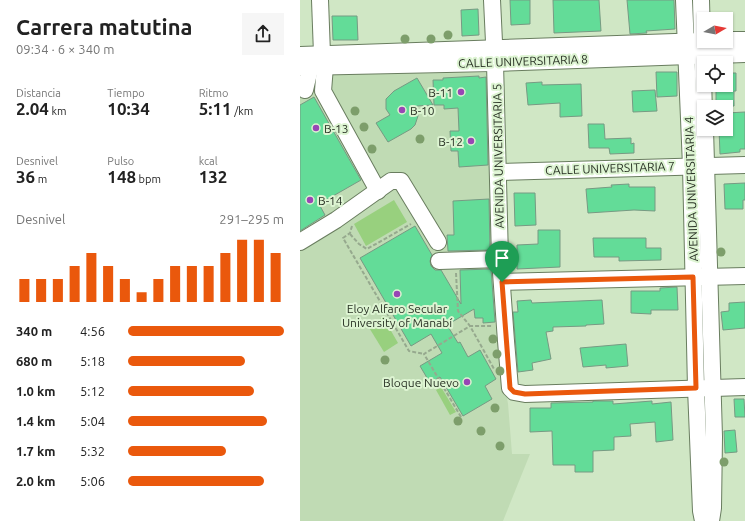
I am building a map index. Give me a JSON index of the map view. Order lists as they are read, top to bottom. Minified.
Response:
{"streets":{"street":["CALLE UNIVERSITARIA 8","AVENIDA UNIVERSITARIA 5","CALLE UNIVERSITARIA 7","AVENIDA UNIVERSITARIA 4"]},"crossings":[["CALLE UNIVERSITARIA 8","AVENIDA UNIVERSITARIA 5"],["CALLE UNIVERSITARIA 8","AVENIDA UNIVERSITARIA 4"],["AVENIDA UNIVERSITARIA 5","CALLE UNIVERSITARIA 7"],["AVENIDA UNIVERSITARIA 5","AVENIDA UNIVERSITARIA 4"],["CALLE UNIVERSITARIA 7","AVENIDA UNIVERSITARIA 4"]],"places":["B-11","B-10","B-13","B-12","B-14","Eloy Alfaro Secular University of Manabí","Bloque Nuevo"],"north":"right","page":{"heading":["Carrera matutina","09:34 · 6 × 340 m"],"stats":[["Distancia","2.04 km"],["Tiempo","10:34"],["Ritmo","5:11 /km"],["Desnivel","36 m"],["Pulso","148 bpm"],["kcal","132"]],"chart":["Desnivel","291–295 m"],"list":[{"name":"340 m","note":"4:56"},{"name":"680 m","note":"5:18"},{"name":"1.0 km","note":"5:12"},{"name":"1.4 km","note":"5:04"},{"name":"1.7 km","note":"5:32"},{"name":"2.0 km","note":"5:06"}]}}
